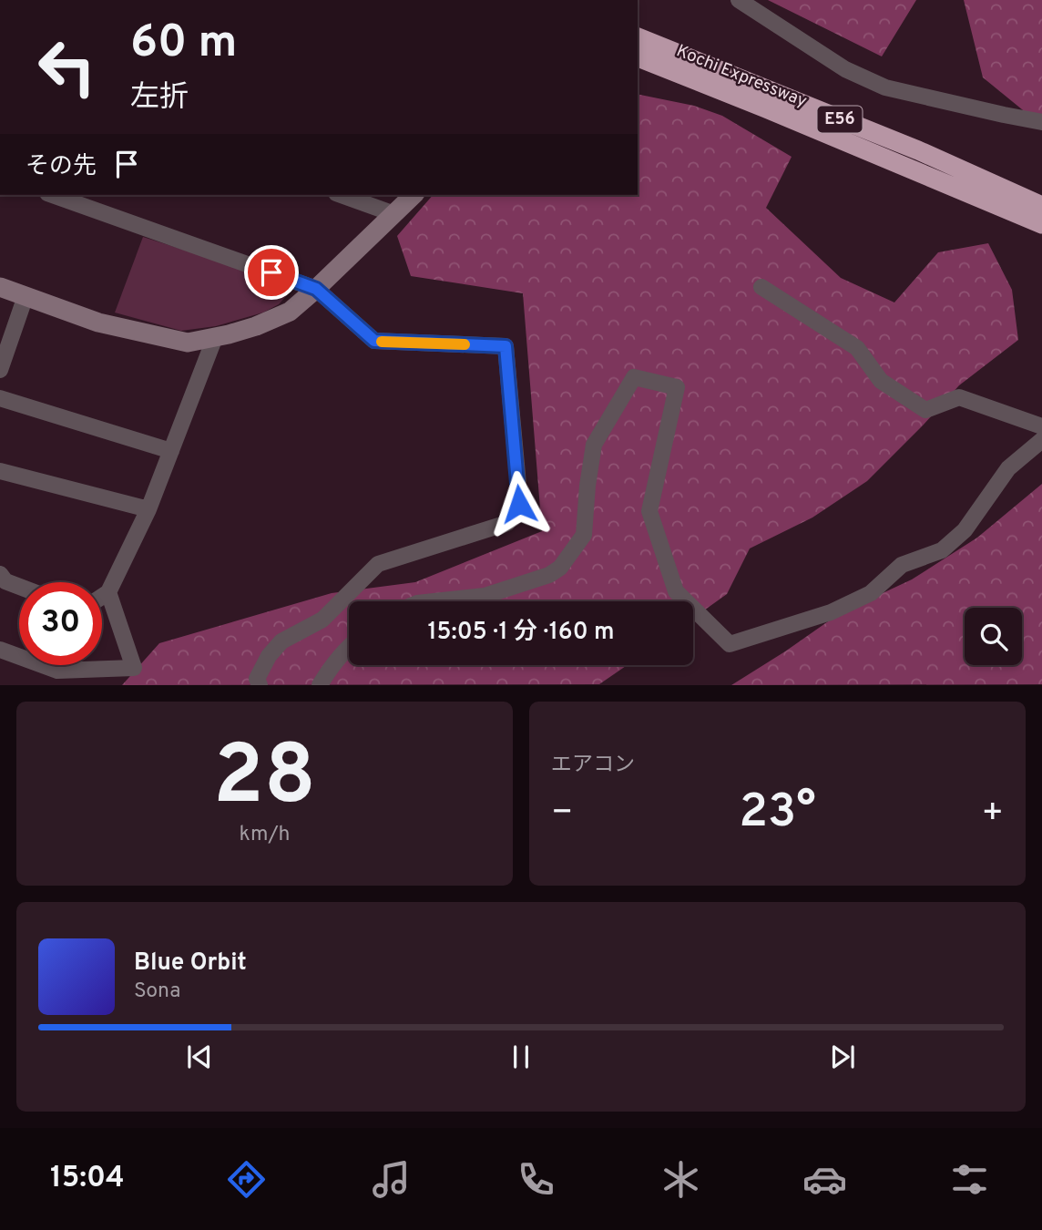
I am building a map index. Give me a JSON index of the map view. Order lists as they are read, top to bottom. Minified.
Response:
{"streets":{"highway":["Kochi Expressway","E56"]},"page":{"turn":["60 m","左折"],"then":"その先","limit":"30","trip":"15:05 · 1 分 · 160 m","tile":[["28","km/h"],"エアコン"],"heat":["−","23°","+"],"song":["Blue Orbit","Sona"],"tabs":"15:04"}}
